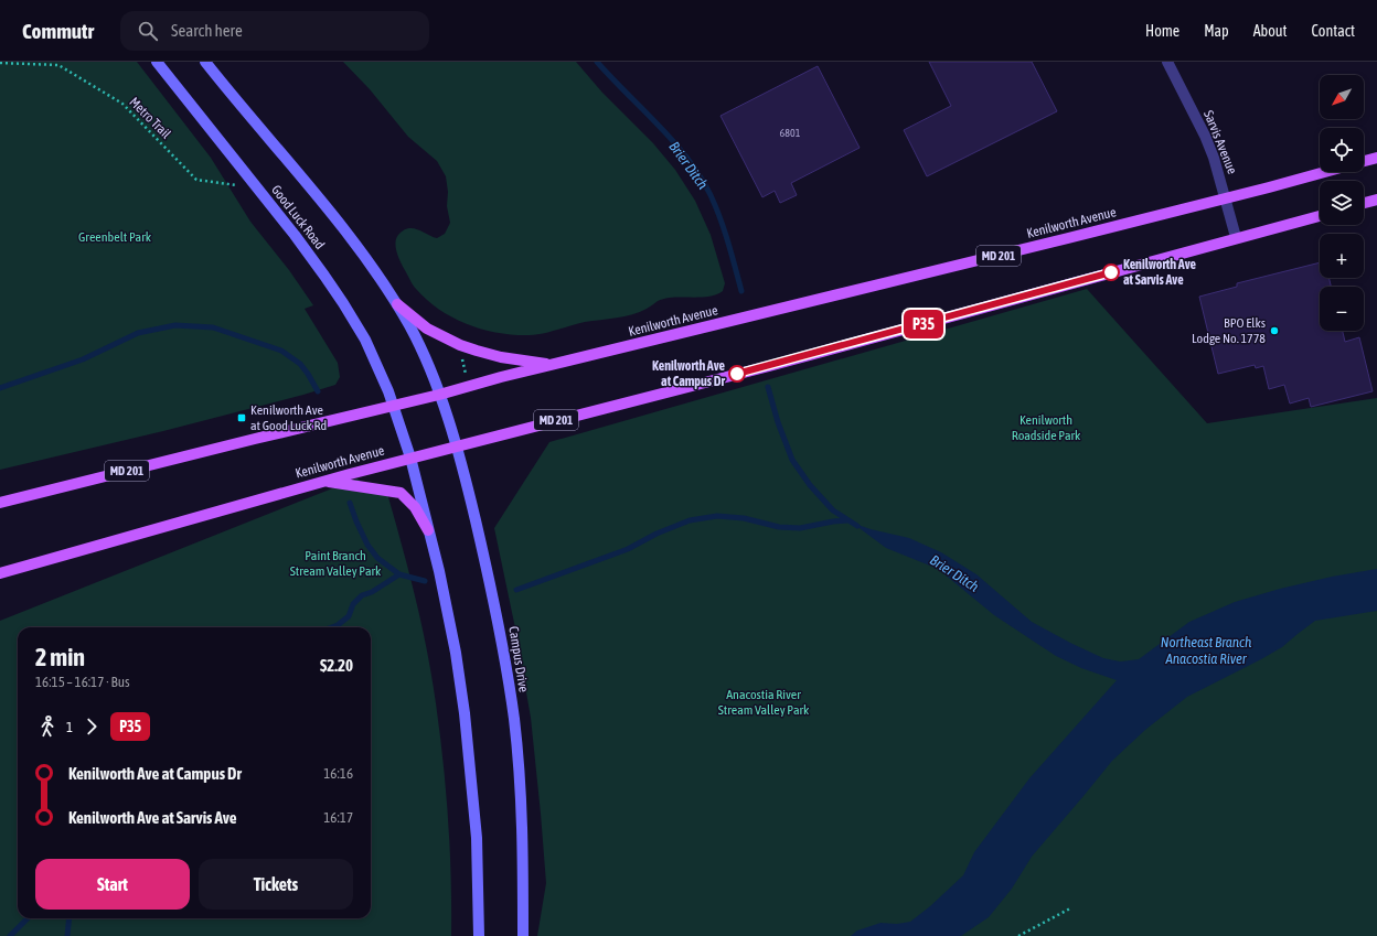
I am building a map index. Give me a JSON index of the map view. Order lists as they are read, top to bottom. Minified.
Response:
{"streets":{"main road":["Good Luck Road","Kenilworth Avenue","MD 201","Campus Drive"],"street":["Sarvis Avenue"],"path":["Metro Trail"]},"crossings":[["Metro Trail","Good Luck Road"],["Sarvis Avenue","Kenilworth Avenue"],["Good Luck Road","Kenilworth Avenue"],["Good Luck Road","Campus Drive"],["Kenilworth Avenue","Campus Drive"]],"water":["Brier Ditch","Northeast Branch Anacostia River"],"parks":["Greenbelt Park","Kenilworth Roadside Park","Paint Branch Stream Valley Park","Anacostia River Stream Valley Park"],"places":{"other":["Kenilworth Ave at Sarvis Ave","BPO Elks Lodge No. 1778","Kenilworth Ave at Campus Dr"],"transit":["Kenilworth Ave at Good Luck Rd"]},"lines":["bus line P35"],"house_numbers":["6801"],"north":"bottom left","page":{"header":"Commutr","search":"Search here","nav":["Home","Map","About","Contact"],"on_map":"P35","map_buttons":["+","−"],"heading":["2 min","16:15 – 16:17 · Bus","$2.20"],"legs":["1","P35"],"list":[{"name":"Kenilworth Ave at Campus Dr","value":"16:16"},{"name":"Kenilworth Ave at Sarvis Ave","value":"16:17"}],"buttons":["Start","Tickets"]}}
